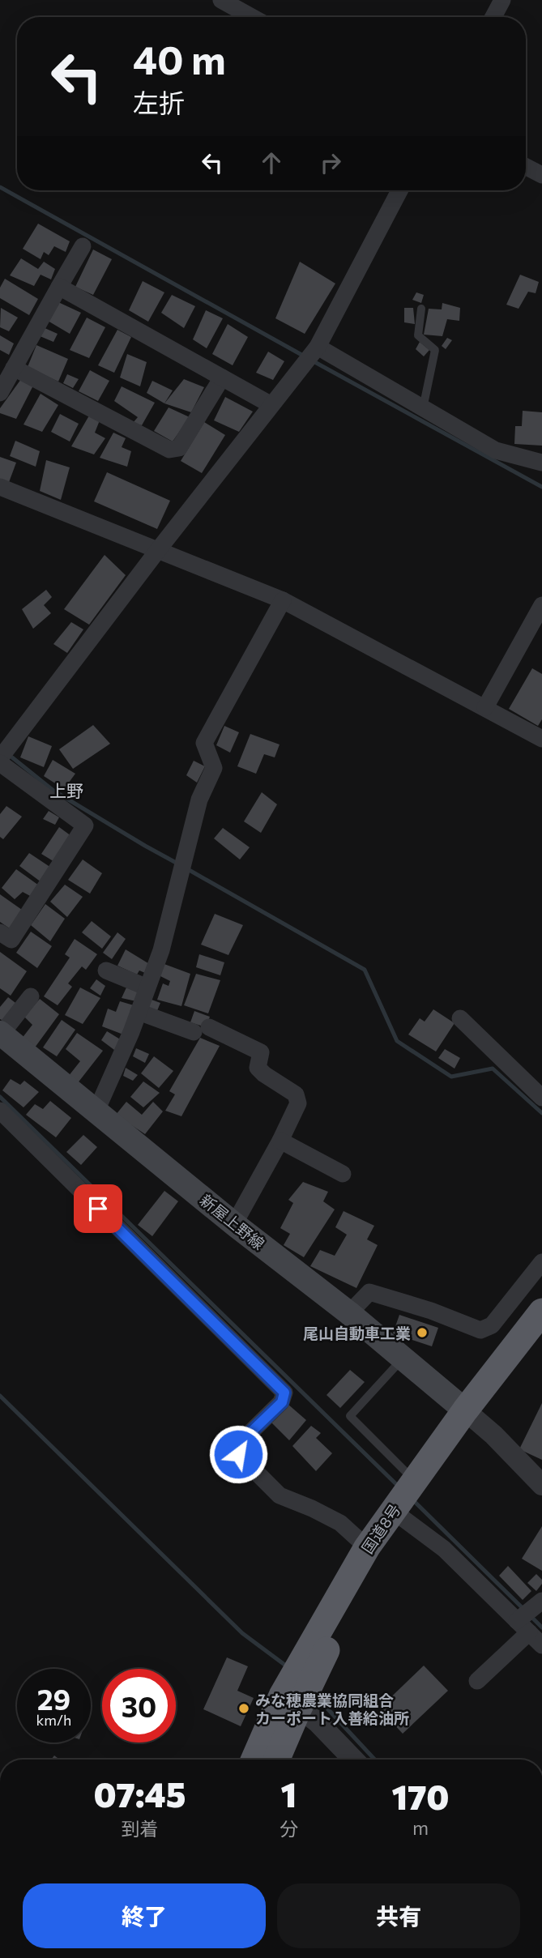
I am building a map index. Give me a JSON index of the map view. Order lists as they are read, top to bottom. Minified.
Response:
{"streets":{"highway":["国道8号"],"main road":["新屋上野線"]},"crossings":[["新屋上野線","国道8号"]],"districts":["上野"],"places":["尾山自動車工業","みな穂農業協同組合 カーポート入善給油所"],"page":{"turn":["40 m","左折"],"speed":"29 km/h","limit":"30","eta":["07:45","到着","1","分","170","m"],"buttons":["終了","共有"]}}
